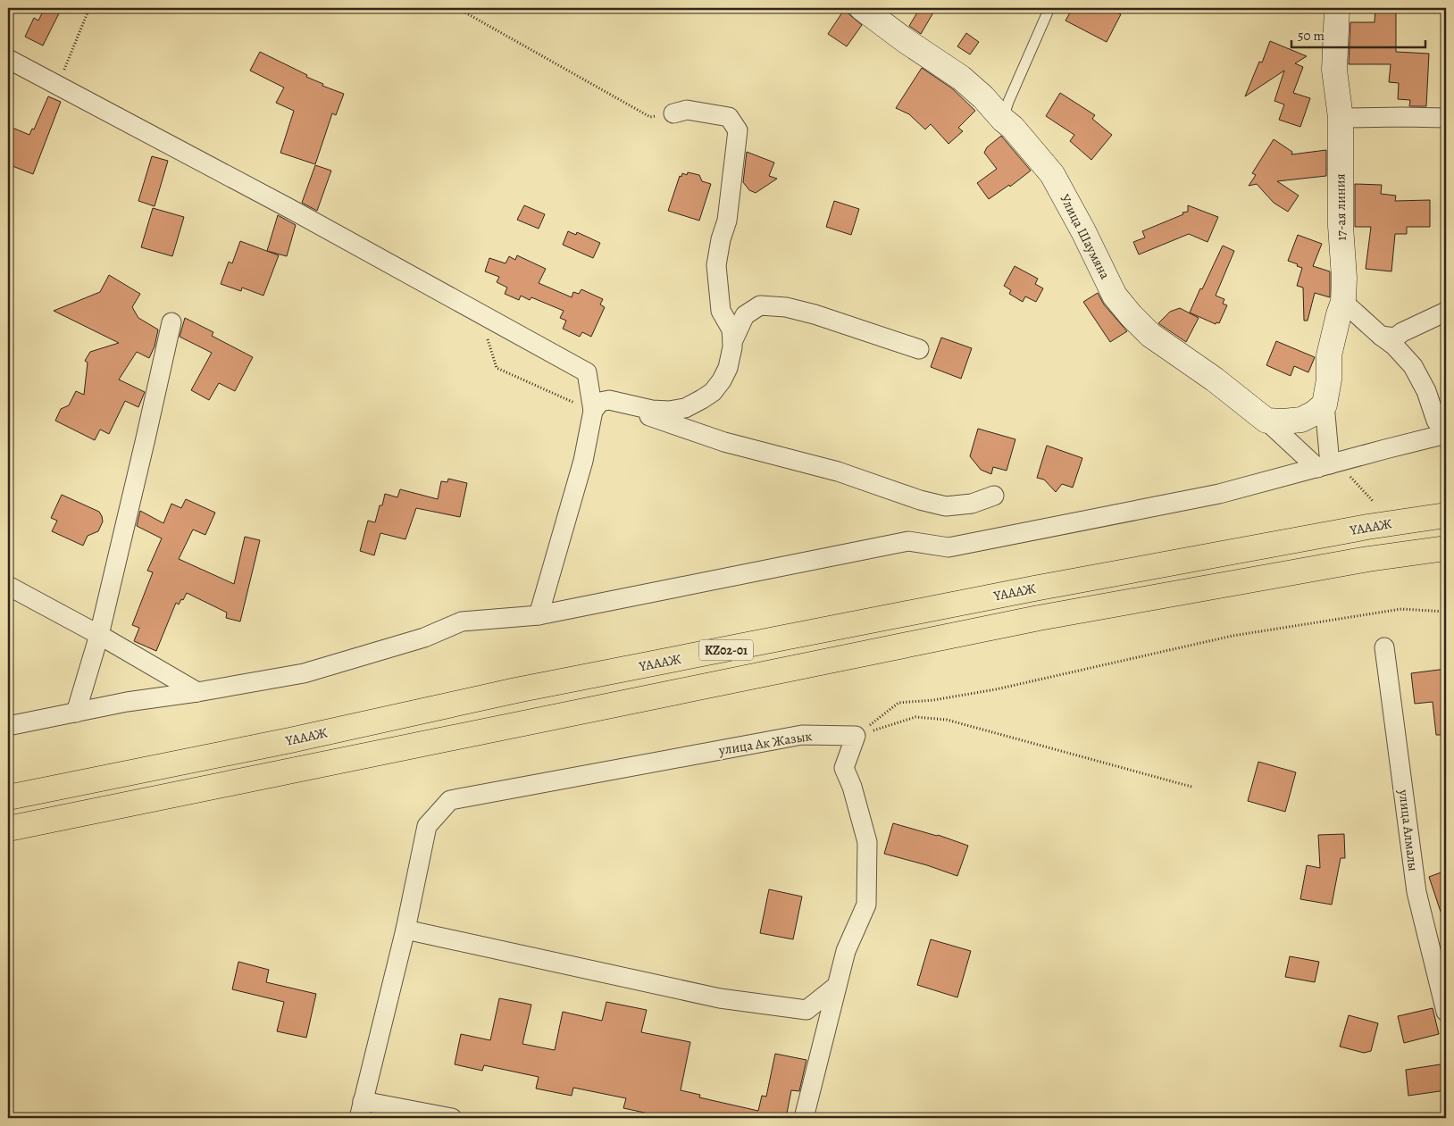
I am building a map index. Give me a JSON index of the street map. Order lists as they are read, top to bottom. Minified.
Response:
{"streets":{"highway":["ҮАААЖ","KZ02-01"],"street":["17-ая линия","Улица Шаумяна","улица Ак Жазык","улица Алмалы"]},"scale_bar":"50 m"}
